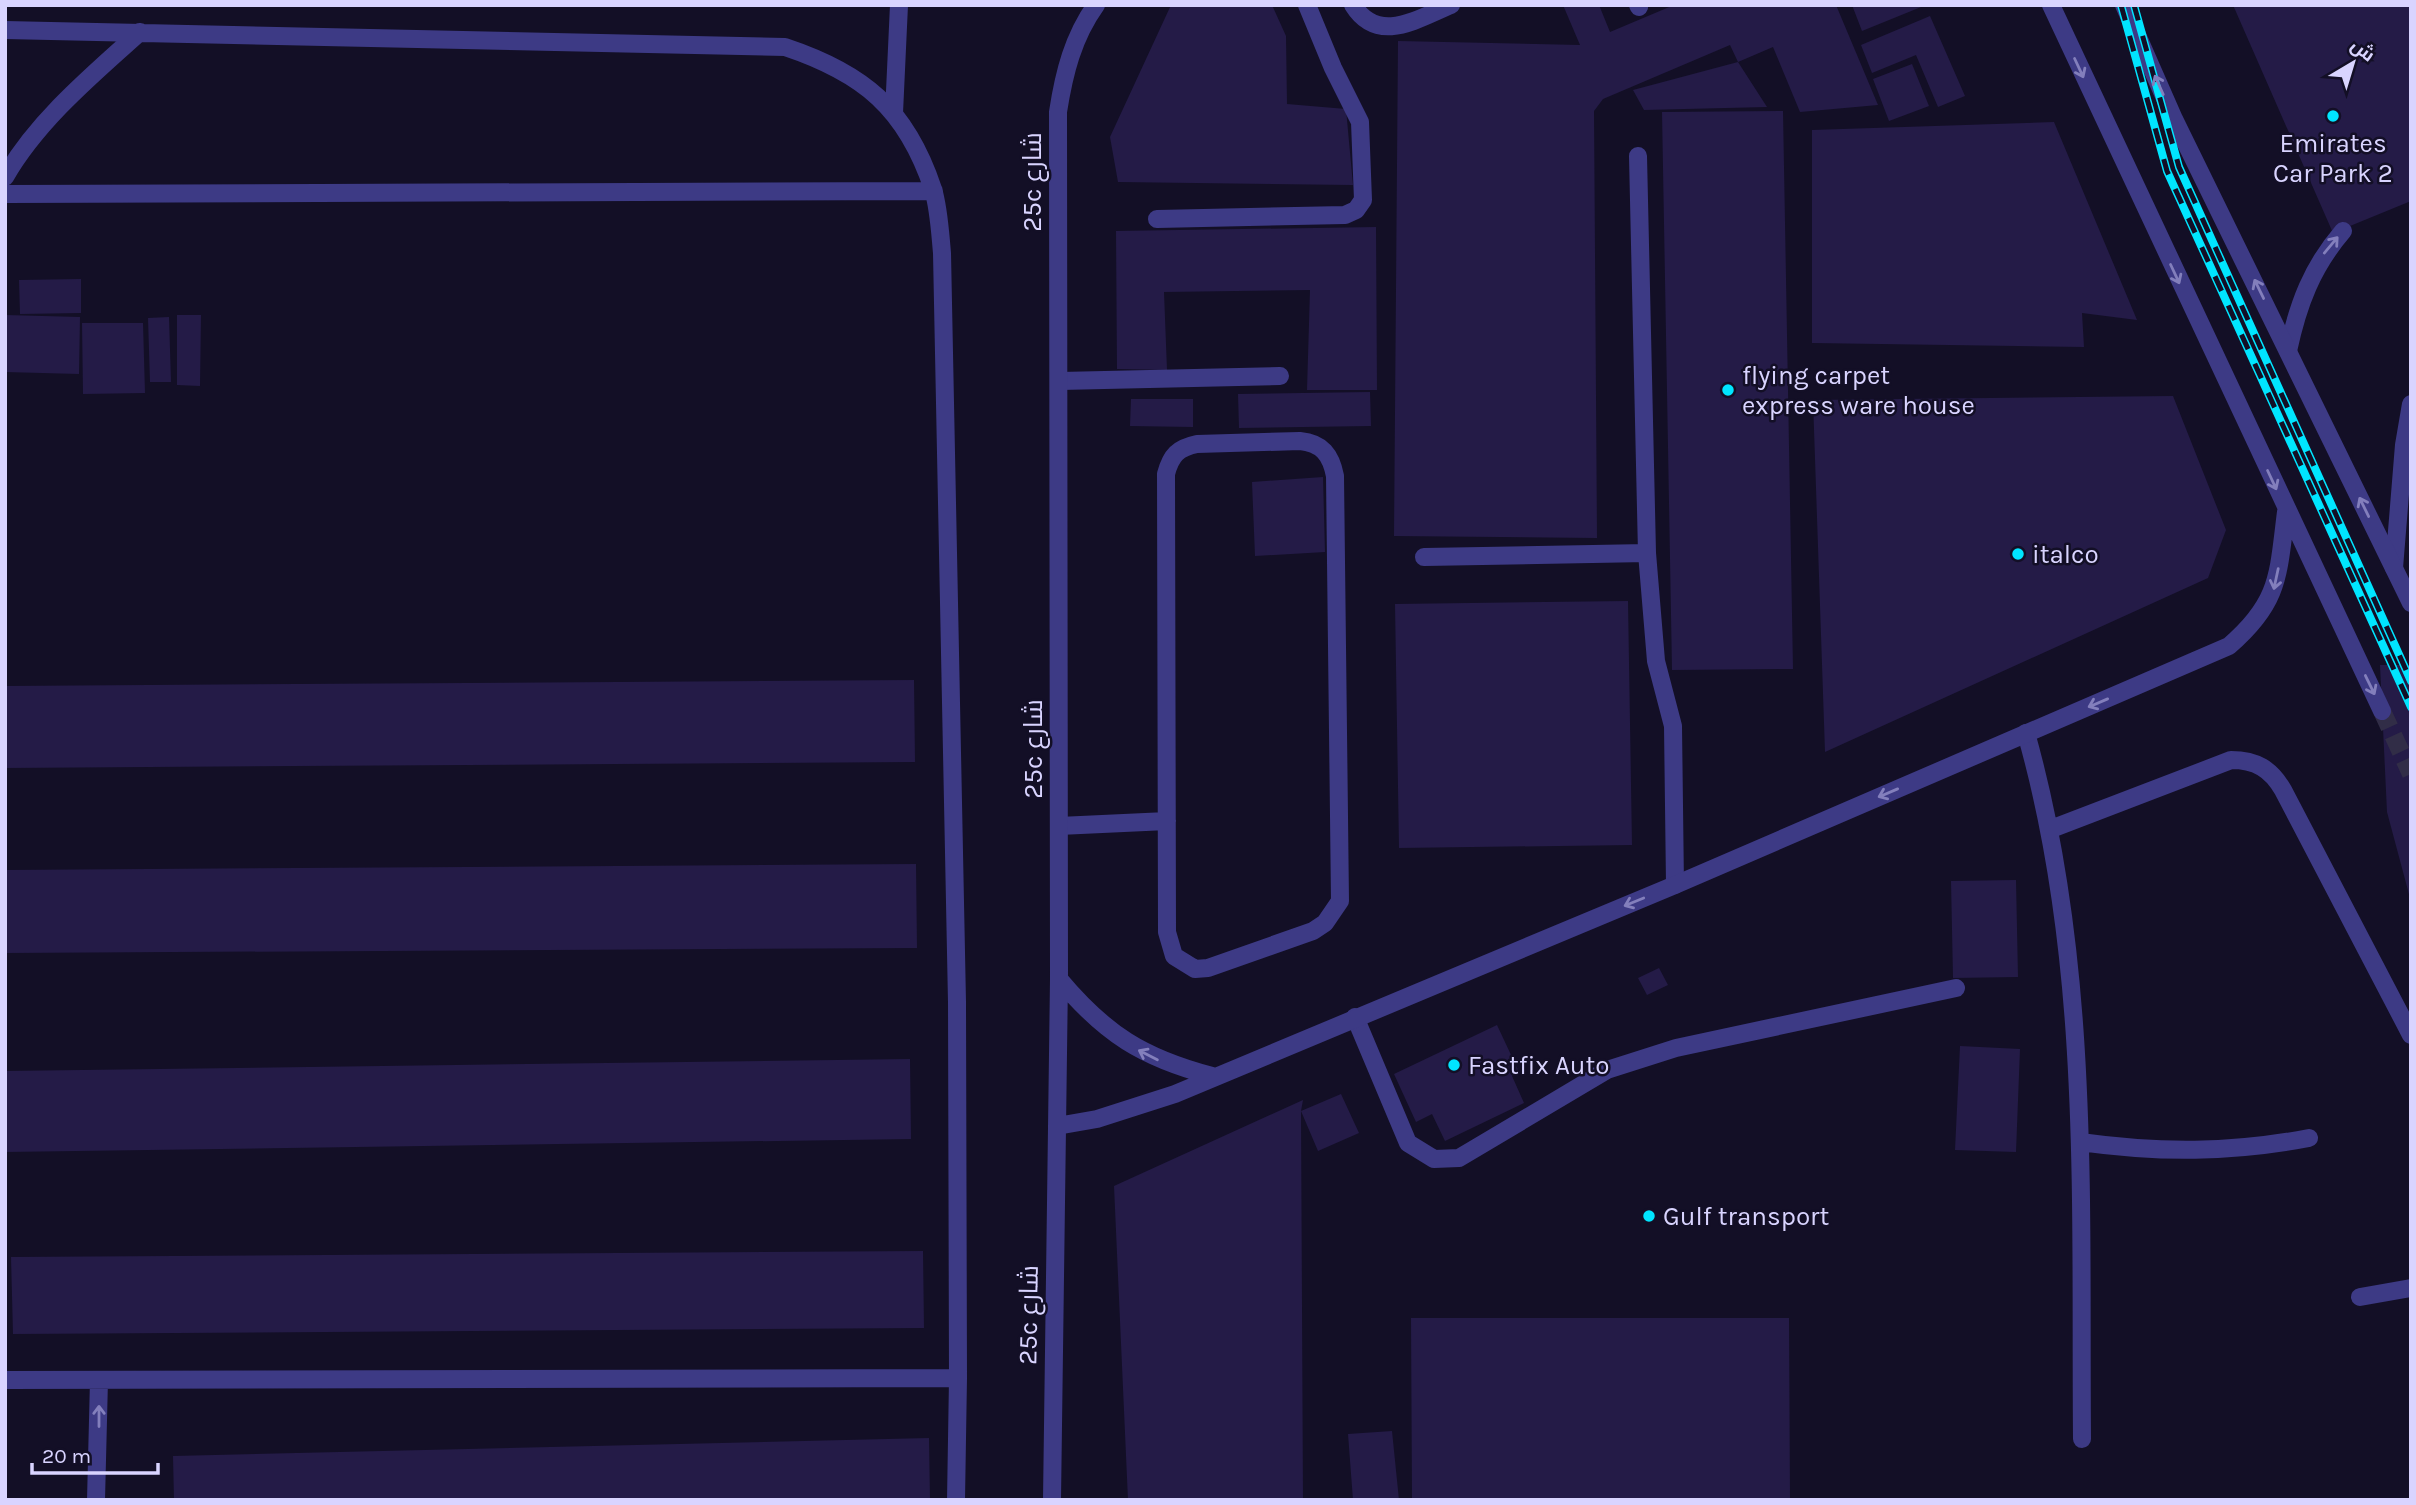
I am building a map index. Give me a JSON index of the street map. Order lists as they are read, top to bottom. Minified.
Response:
{"streets":{"street":["25c شارع"]},"places":["Emirates Car Park 2","flying carpet express ware house","italco","Fastfix Auto","Gulf transport"],"scale_bar":"20 m","north":"top right"}
